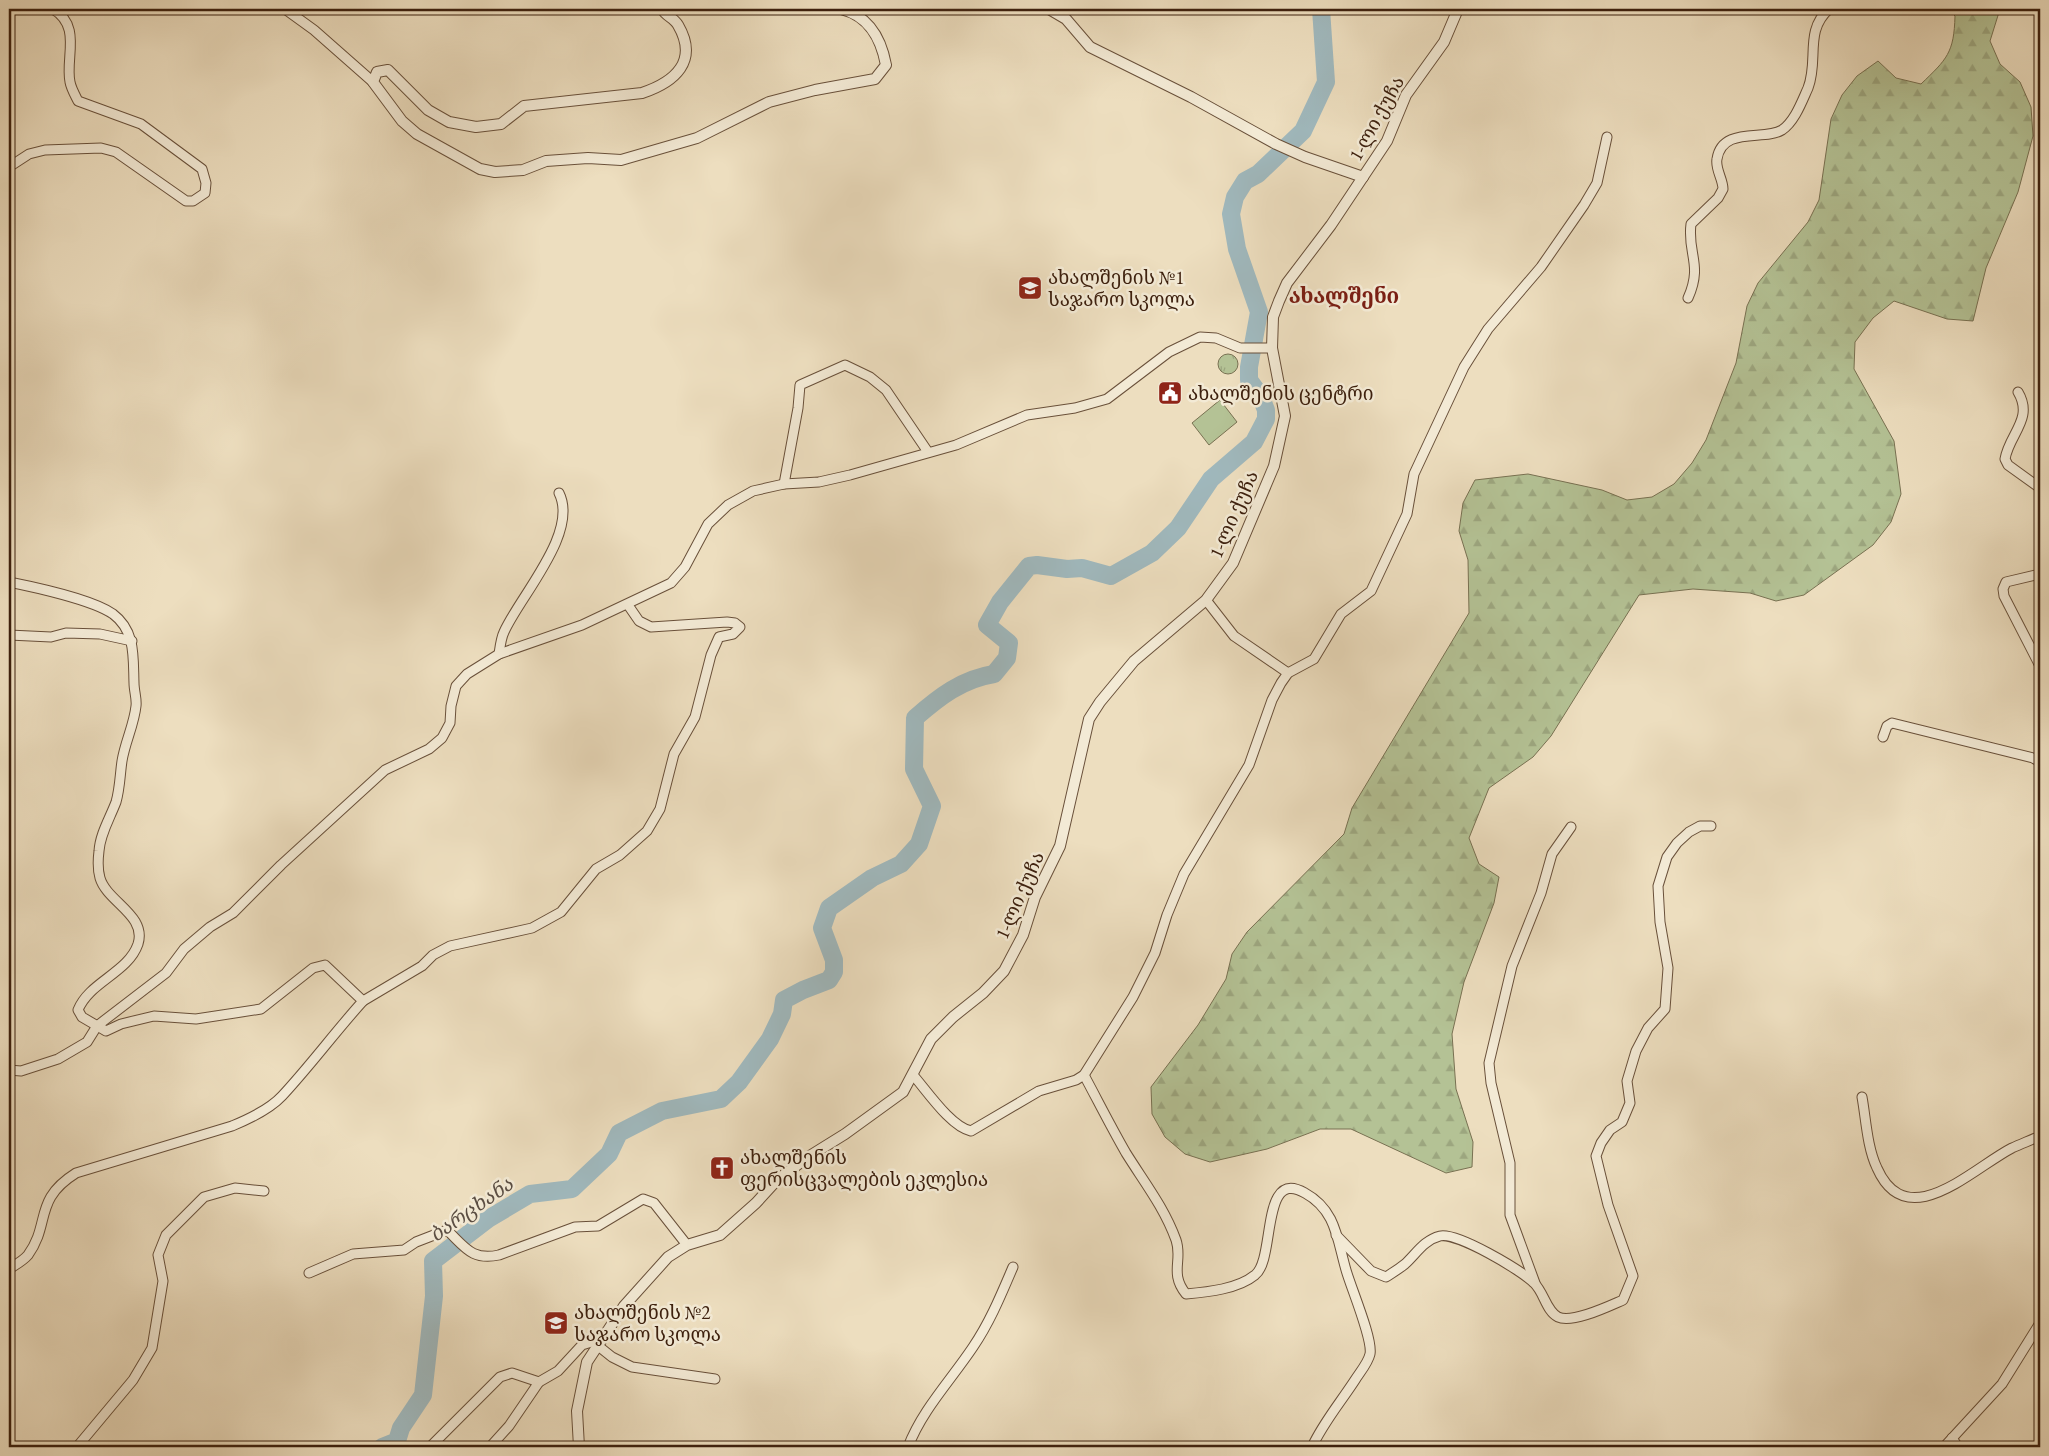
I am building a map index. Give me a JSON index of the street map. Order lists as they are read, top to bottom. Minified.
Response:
{"streets":{"street":["1-ლი ქუჩა"]},"districts":["ახალშენი"],"water":["ბარცხანა"],"places":{"school or university":["ახალშენის №1 საჯარო სკოლა","ახალშენის №2 საჯარო სკოლა"],"public building":["ახალშენის ცენტრი"],"church":["ახალშენის ფერისცვალების ეკლესია"]}}
